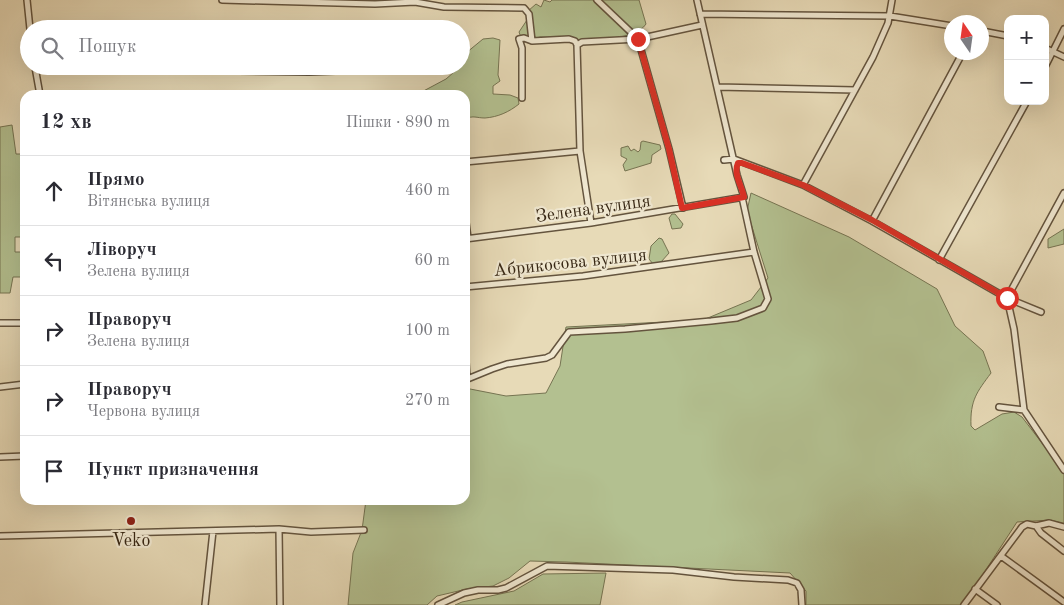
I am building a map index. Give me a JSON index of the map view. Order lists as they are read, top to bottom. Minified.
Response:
{"streets":{"street":["Зелена вулиця","Абрикосова вулиця"]},"places":["Veko"],"north":"top","page":{"map_buttons":["+","−"],"search":"Пошук","heading":["12 хв","Пішки · 890 m"],"list":[["Прямо","Вітянська вулиця","460 m"],["Ліворуч","Зелена вулиця","60 m"],["Праворуч","Зелена вулиця","100 m"],["Праворуч","Червона вулиця","270 m"],"Пункт призначення"]}}
